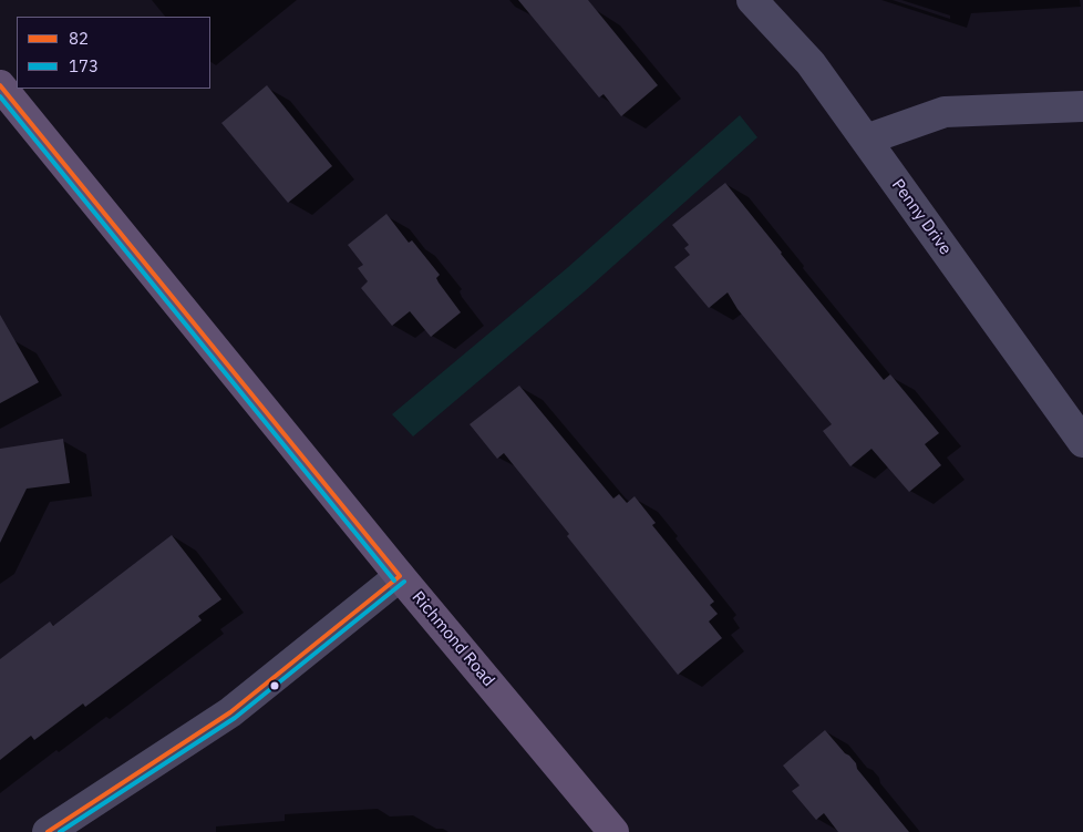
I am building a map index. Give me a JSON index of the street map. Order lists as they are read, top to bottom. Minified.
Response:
{"streets":{"main road":["Richmond Road"],"street":["Penny Drive"]},"lines":["transit line 82","transit line 173"],"legend":["82","173"]}
